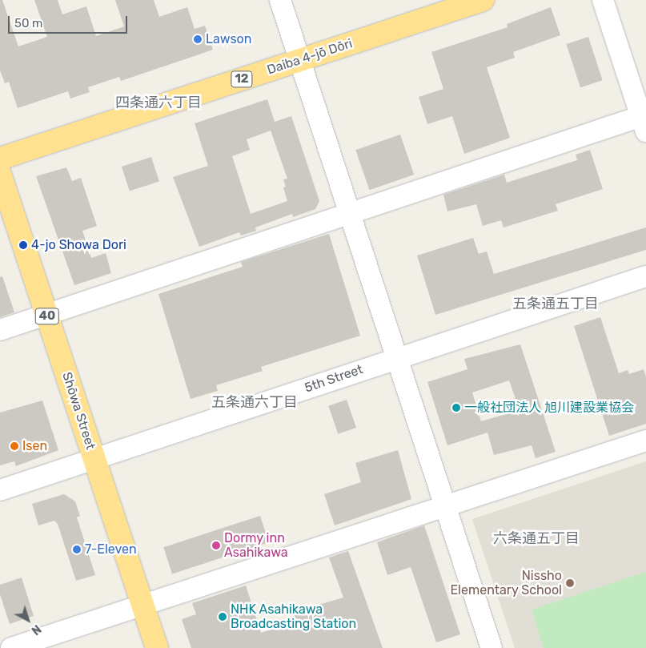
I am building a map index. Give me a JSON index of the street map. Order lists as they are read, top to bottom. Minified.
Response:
{"streets":{"highway":["Daiba 4-jō Dōri","12","40","Shōwa Street"],"street":["5th Street"]},"crossings":[["5th Street","Shōwa Street"]],"districts":["四条通六丁目","五条通五丁目","五条通六丁目","六条通五丁目"],"places":["Lawson","4-jo Showa Dori","一般社団法人 旭川建設業協会","Isen","Dormy inn Asahikawa","7-Eleven","Nissho Elementary School","NHK Asahikawa Broadcasting Station"],"scale_bar":"50 m","north":"bottom right"}
